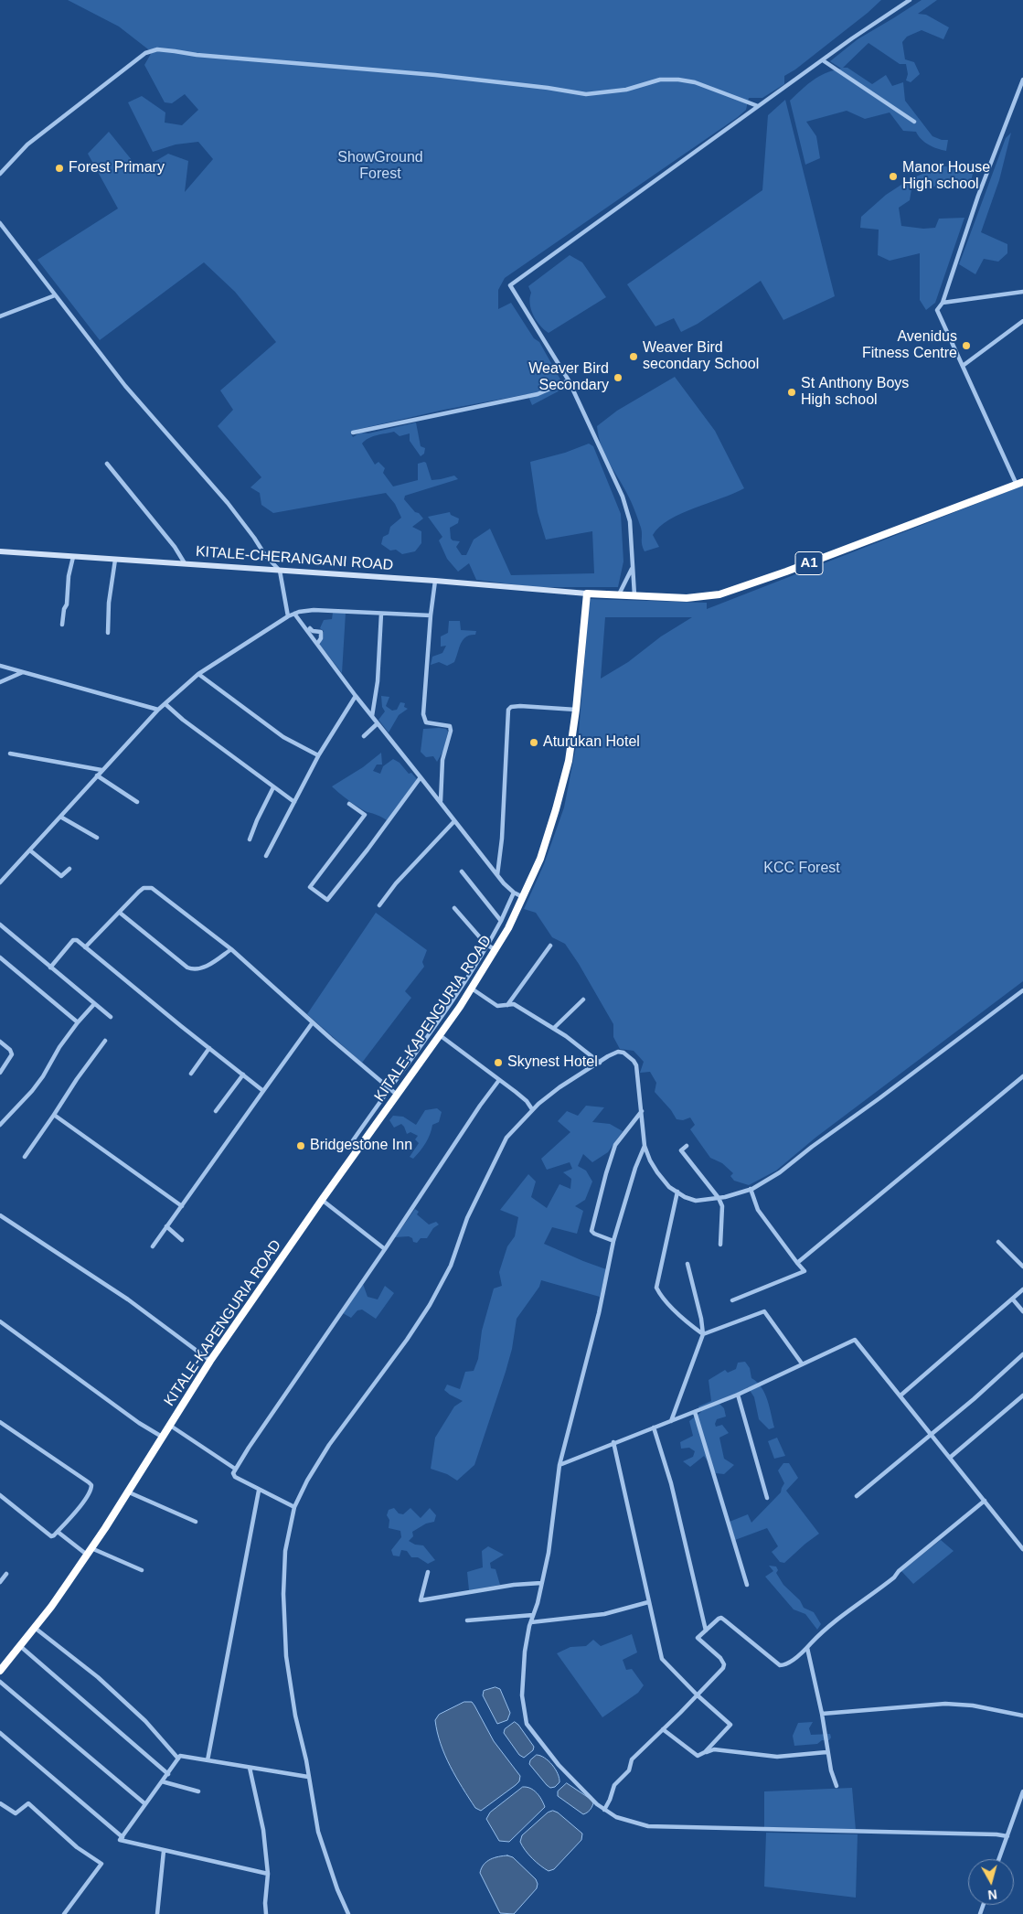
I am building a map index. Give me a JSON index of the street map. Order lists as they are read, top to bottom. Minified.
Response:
{"streets":{"highway":["A1","KITALE-KAPENGURIA ROAD"],"main road":["KITALE-CHERANGANI ROAD"]},"crossings":[["KITALE-CHERANGANI ROAD","A1"],["KITALE-CHERANGANI ROAD","KITALE-KAPENGURIA ROAD"],["A1","KITALE-KAPENGURIA ROAD"]],"parks":["ShowGround Forest","KCC Forest"],"places":["Forest Primary","Manor House High school","Avenidus Fitness Centre","Weaver Bird secondary School","Weaver Bird Secondary","St Anthony Boys High school","Aturukan Hotel","Skynest Hotel","Bridgestone Inn"],"north":"bottom"}
